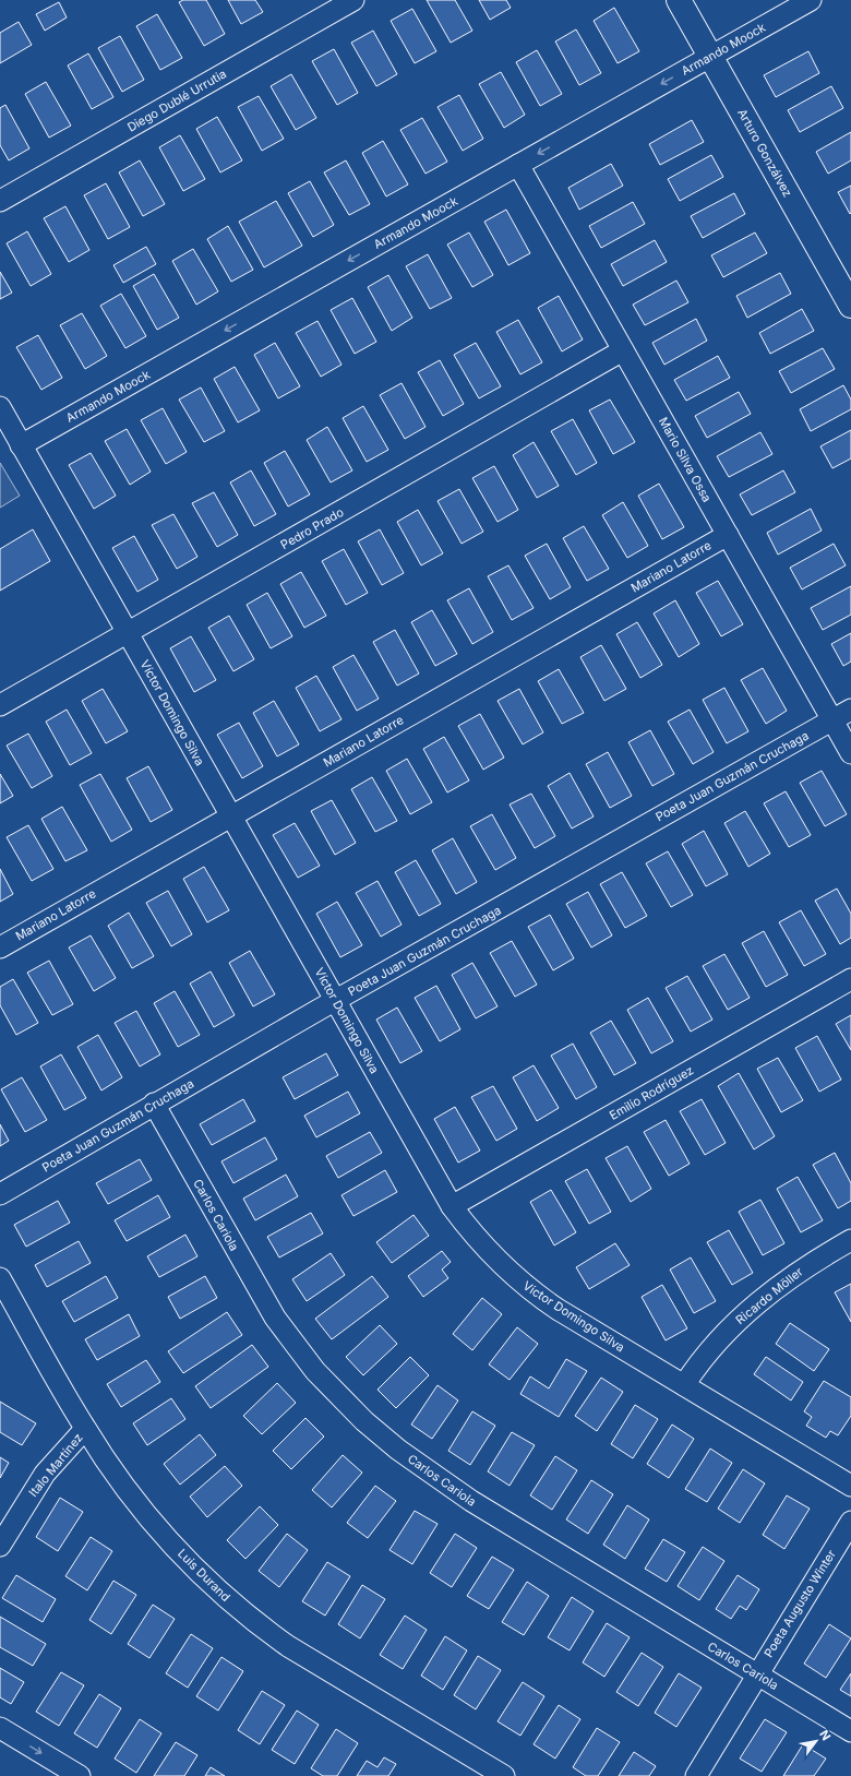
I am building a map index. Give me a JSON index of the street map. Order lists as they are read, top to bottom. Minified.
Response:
{"streets":{"street":["Armando Moock","Diego Dublé Urrutia","Arturo Gonzálvez","Mario Silva Ossa","Pedro Prado","Mariano Latorre","Víctor Domingo Silva","Poeta Juan Guzmán Cruchaga","Emilio Rodríguez","Carlos Cariola","Ricardo Möller","Italo Martínez","Luis Durand","Poeta Augusto Winter"]},"crossings":[["Armando Moock","Arturo Gonzálvez"],["Armando Moock","Mario Silva Ossa"],["Armando Moock","Víctor Domingo Silva"],["Mario Silva Ossa","Pedro Prado"],["Mario Silva Ossa","Mariano Latorre"],["Mario Silva Ossa","Poeta Juan Guzmán Cruchaga"],["Pedro Prado","Víctor Domingo Silva"],["Mariano Latorre","Víctor Domingo Silva"],["Víctor Domingo Silva","Poeta Juan Guzmán Cruchaga"],["Víctor Domingo Silva","Emilio Rodríguez"],["Víctor Domingo Silva","Ricardo Möller"],["Poeta Juan Guzmán Cruchaga","Carlos Cariola"],["Carlos Cariola","Poeta Augusto Winter"],["Italo Martínez","Luis Durand"]],"one_way":["Armando Moock"],"north":"top right"}
